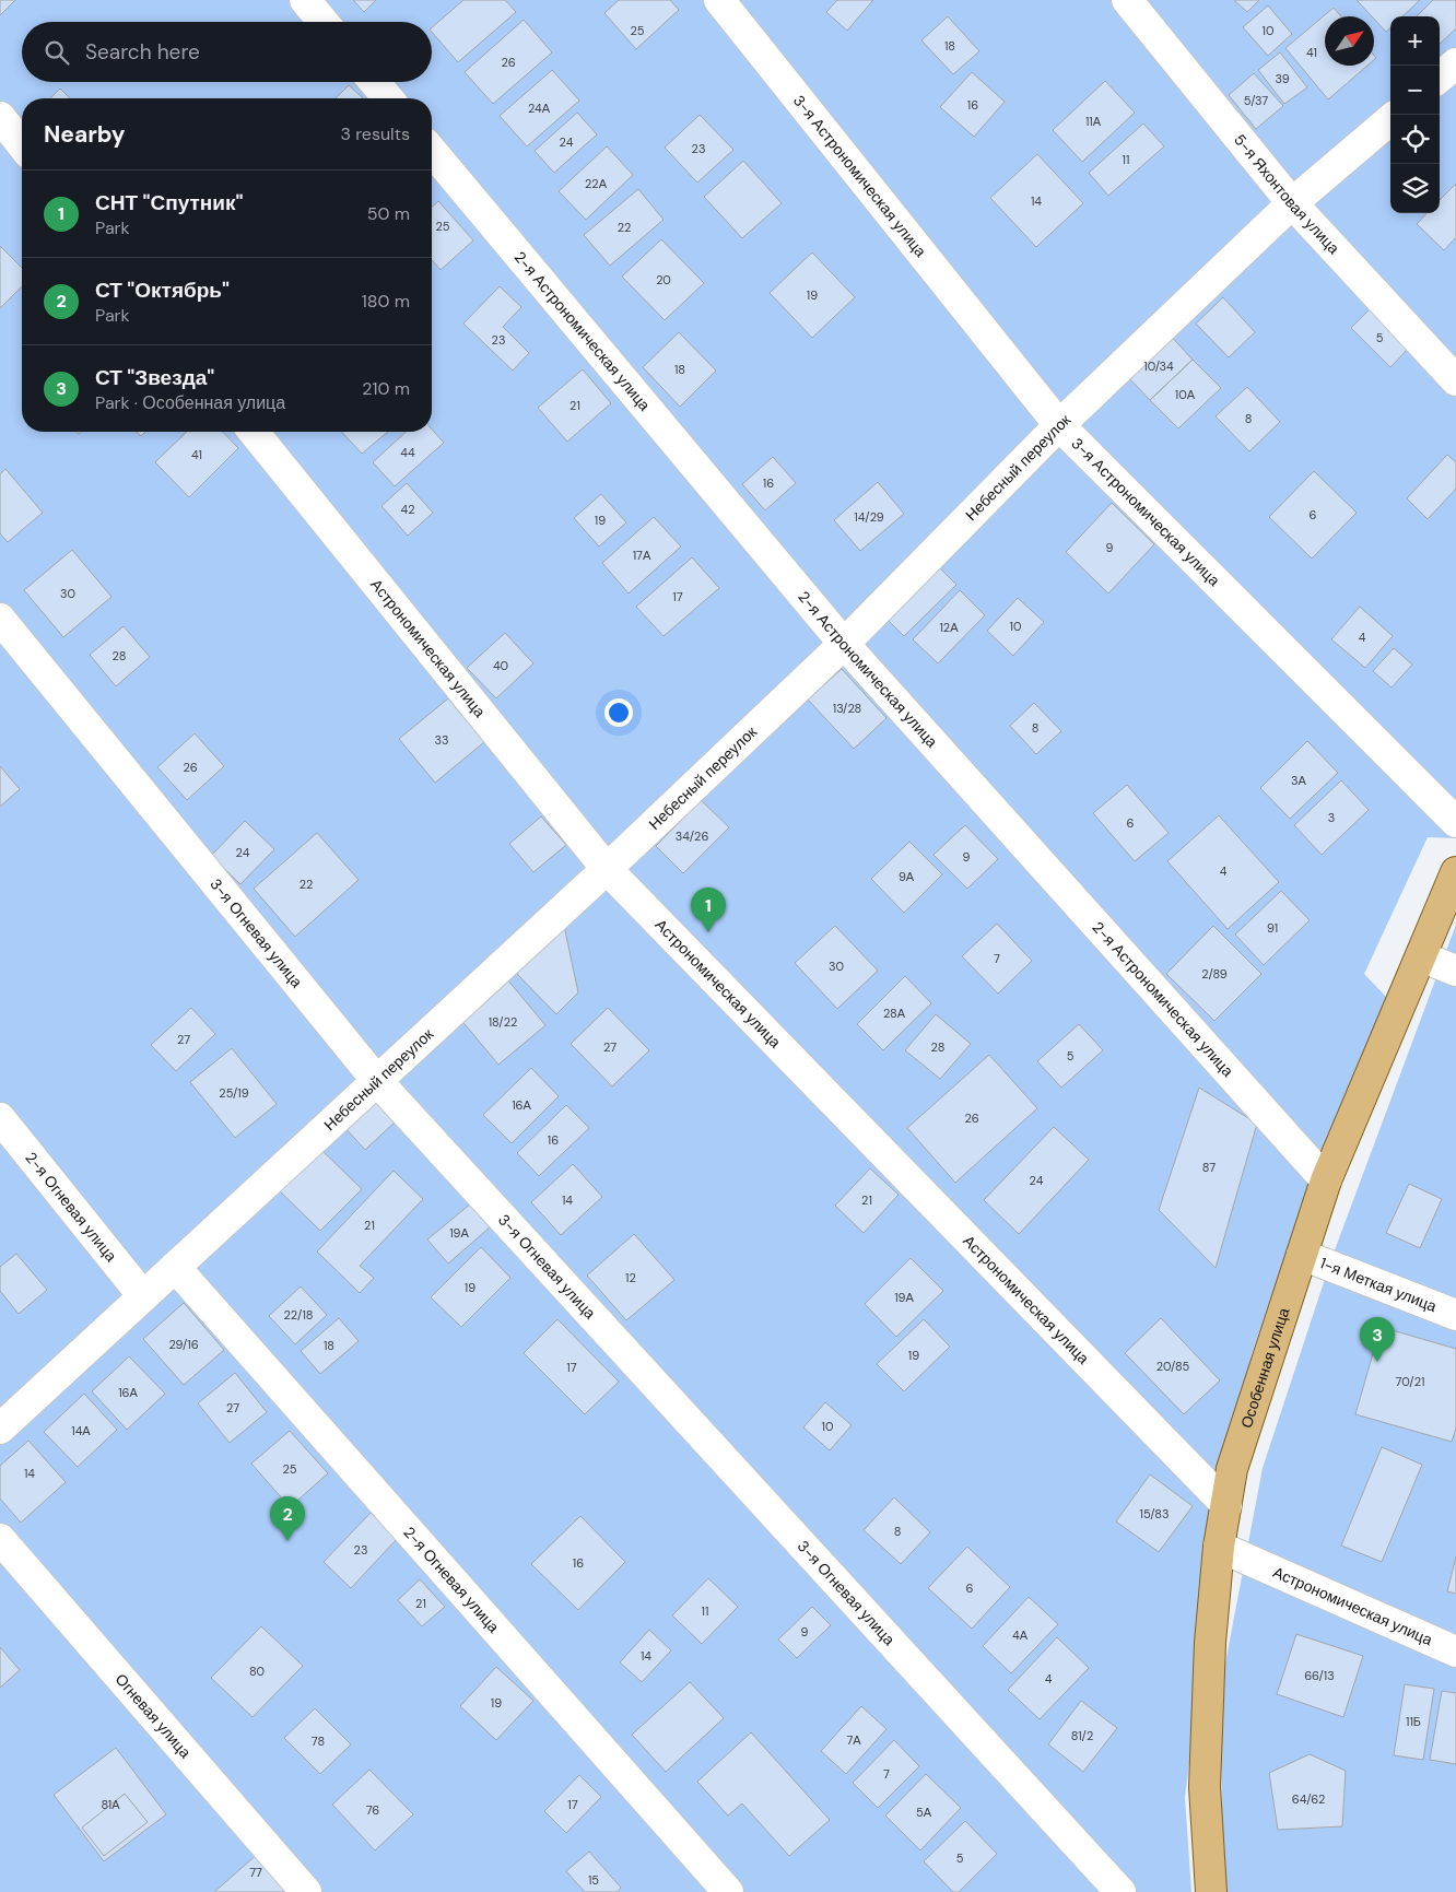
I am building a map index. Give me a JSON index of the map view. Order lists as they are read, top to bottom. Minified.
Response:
{"streets":{"main road":["Особенная улица"],"lane":["3-я Астрономическая улица","5-я Яхонтовая улица","2-я Астрономическая улица","Небесный переулок","Астрономическая улица","3-я Огневая улица","2-я Огневая улица","1-я Меткая улица","Огневая улица"]},"crossings":[["3-я Астрономическая улица","Небесный переулок"],["5-я Яхонтовая улица","Небесный переулок"],["2-я Астрономическая улица","Небесный переулок"],["2-я Астрономическая улица","Особенная улица"],["Небесный переулок","Астрономическая улица"],["Небесный переулок","3-я Огневая улица"],["Небесный переулок","2-я Огневая улица"],["Астрономическая улица","Особенная улица"],["1-я Меткая улица","Особенная улица"]],"house_numbers":["25","10","18","41","26","39","5/37","16","24А","11А","24","23","11","22А","14","25","22","20","19","5","23","10/34","18","10А","21","8","44","41","16","42","6","14/29","19","9","17А","30","17","10","12А","4","28","40","13/28","8","33","26","3А","3","6","34/26","24","9","4","9А","22","91","7","30","2/89","28А","18/22","27","27","28","5","25/19","16А","26","16","87","24","14","21","21","19А","12","19","19А","22/18","29/16","18","19","20/85","17","70/21","16А","27","10","14А","25","14","15/83","8","23","16","6","21","11","9","4А","14","80","66/13","4","19","11Б","81/2","7А","78","7","64/62","81А","17","76","5А","5","77","15"],"north":"top right","page":{"map_buttons":["+","−"],"search":"Search here","heading":["Nearby","3 results"],"list":[{"mark":"1","name":"СНТ \"Спутник\"","note":"Park","value":"50 m"},{"mark":"2","name":"СТ \"Октябрь\"","note":"Park","value":"180 m"},{"mark":"3","name":"СТ \"Звезда\"","note":"Park · Особенная улица","value":"210 m"}],"pins":["1","3","2"]}}
